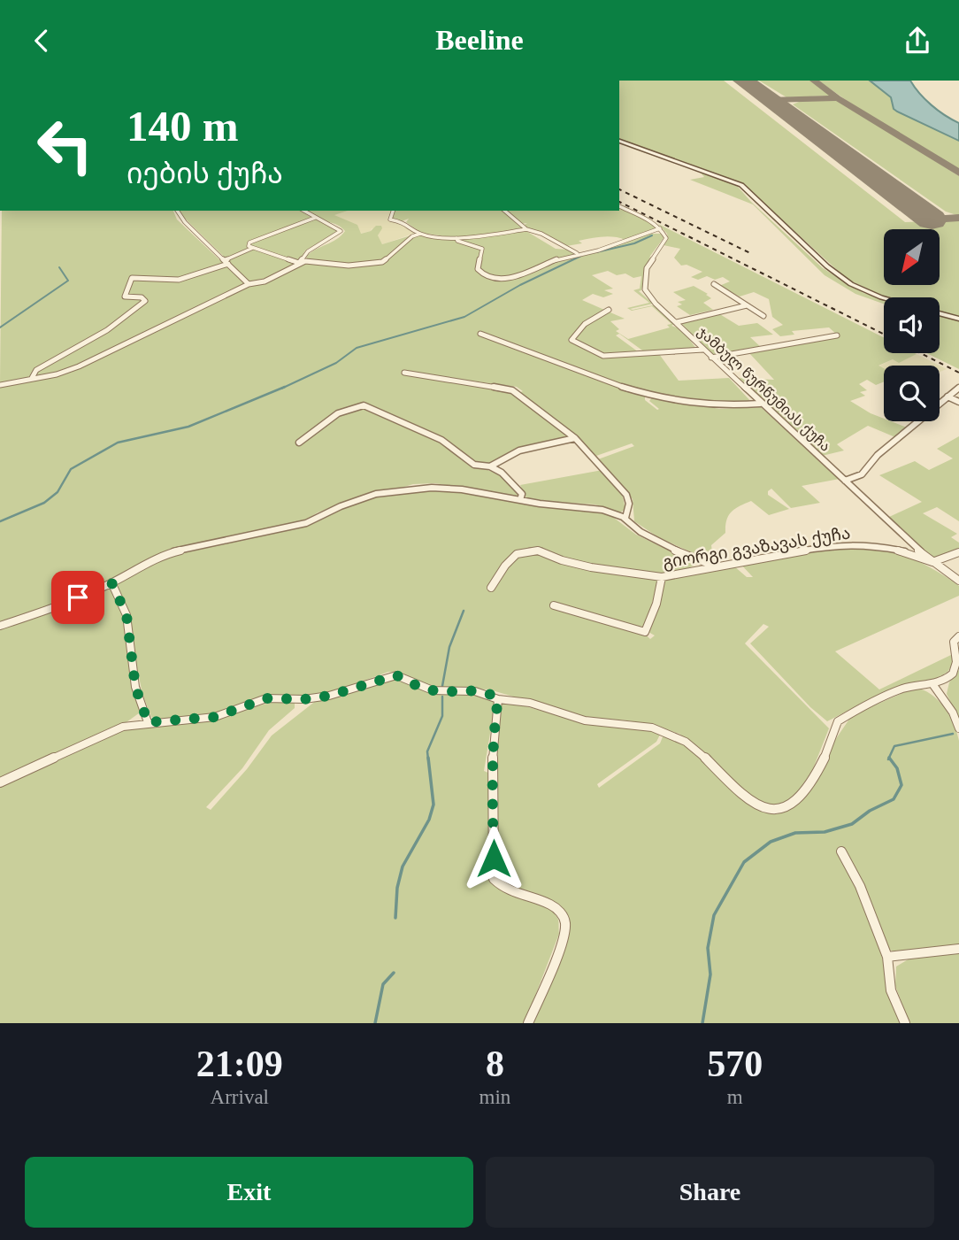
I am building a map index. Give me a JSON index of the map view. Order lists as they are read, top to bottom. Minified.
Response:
{"streets":{"street":["ჯამბულ წურწუმიას ქუჩა","გიორგი გვაზავას ქუჩა"]},"crossings":[["ჯამბულ წურწუმიას ქუჩა","გიორგი გვაზავას ქუჩა"]],"north":"bottom left","page":{"header":"Beeline","turn":["140 m","იების ქუჩა"],"eta":["21:09","Arrival","8","min","570","m"],"buttons":["Exit","Share"]}}
